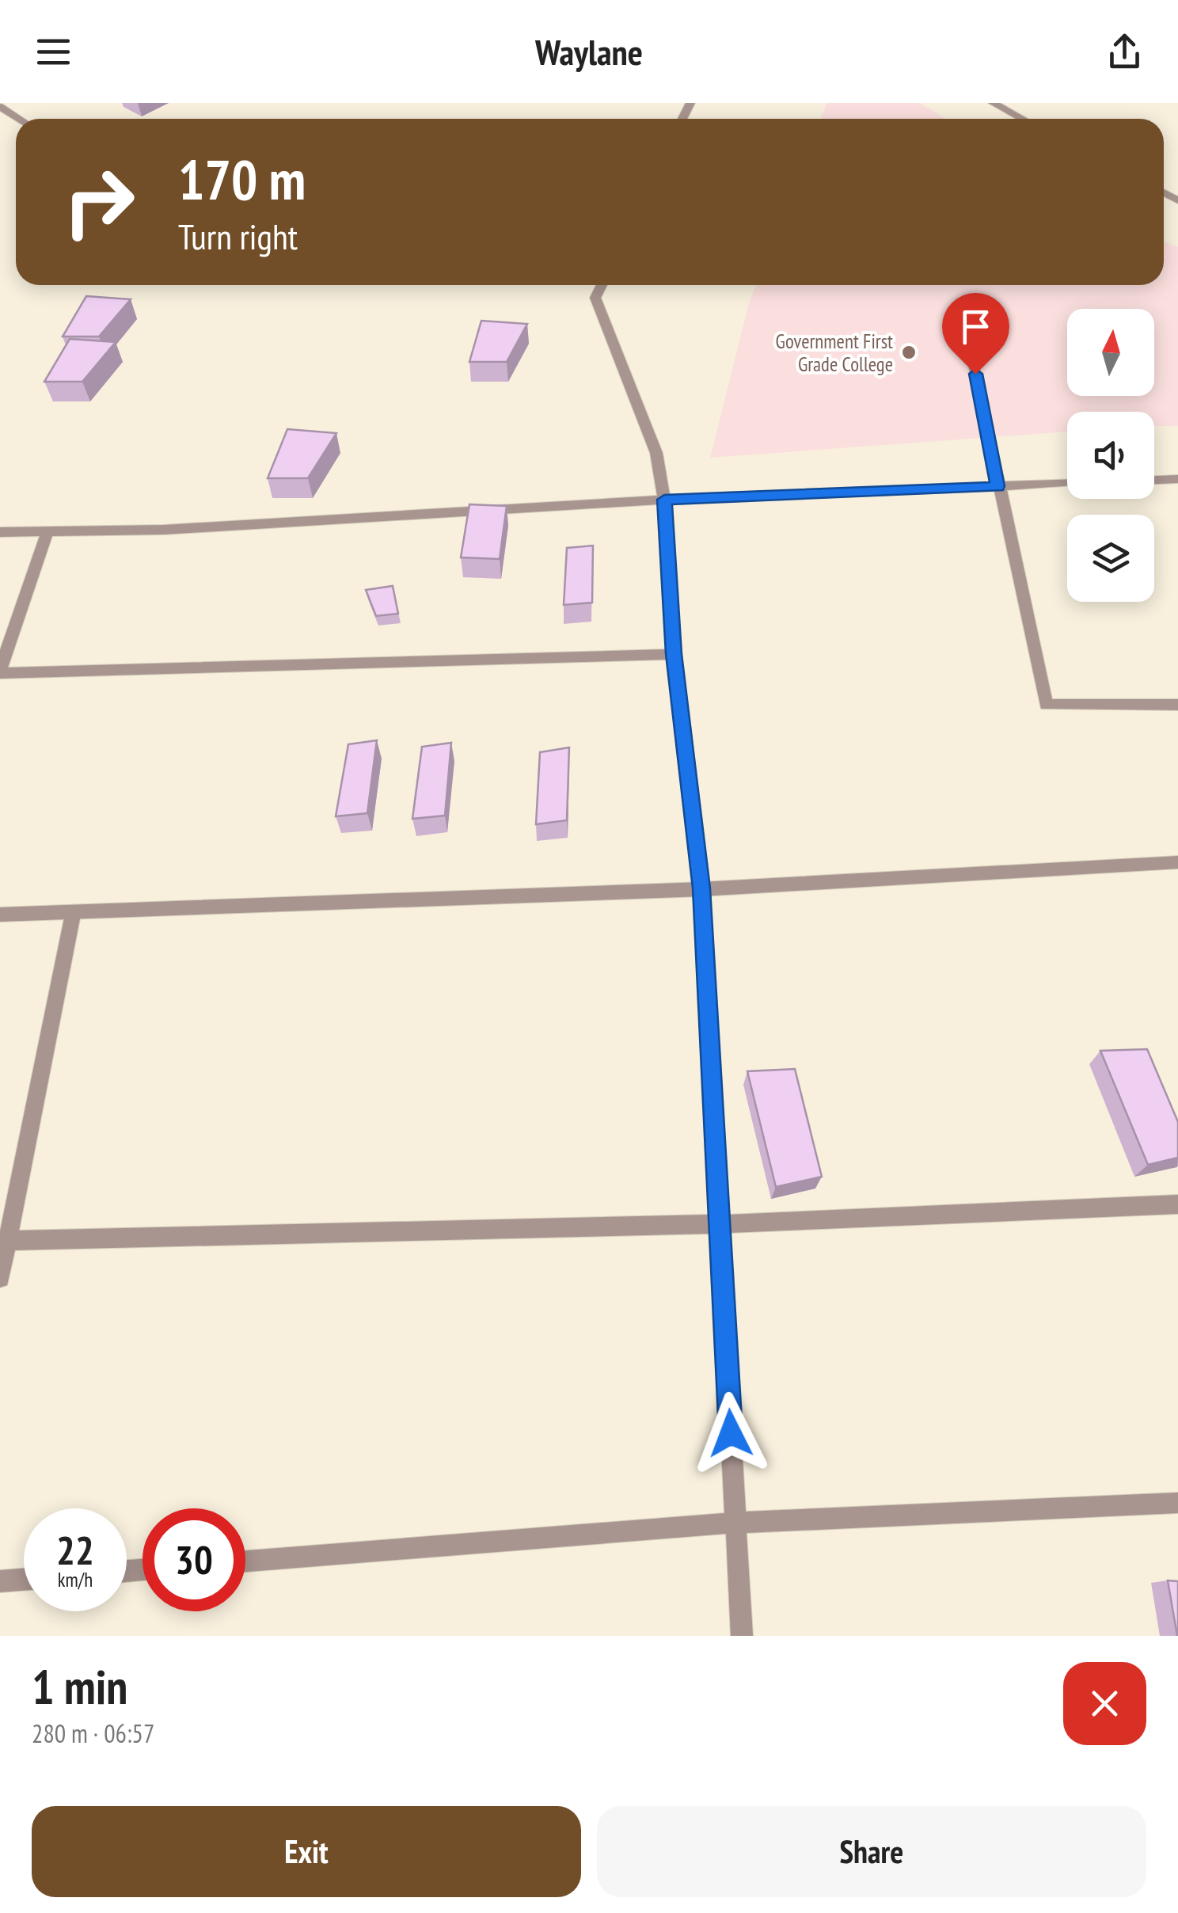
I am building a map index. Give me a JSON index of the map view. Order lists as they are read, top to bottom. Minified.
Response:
{"places":["Government First Grade College"],"north":"top","page":{"header":"Waylane","turn":["170 m","Turn right"],"speed":"22 km/h","limit":"30","heading":["1 min","280 m · 06:57"],"buttons":["Exit","Share"]}}
